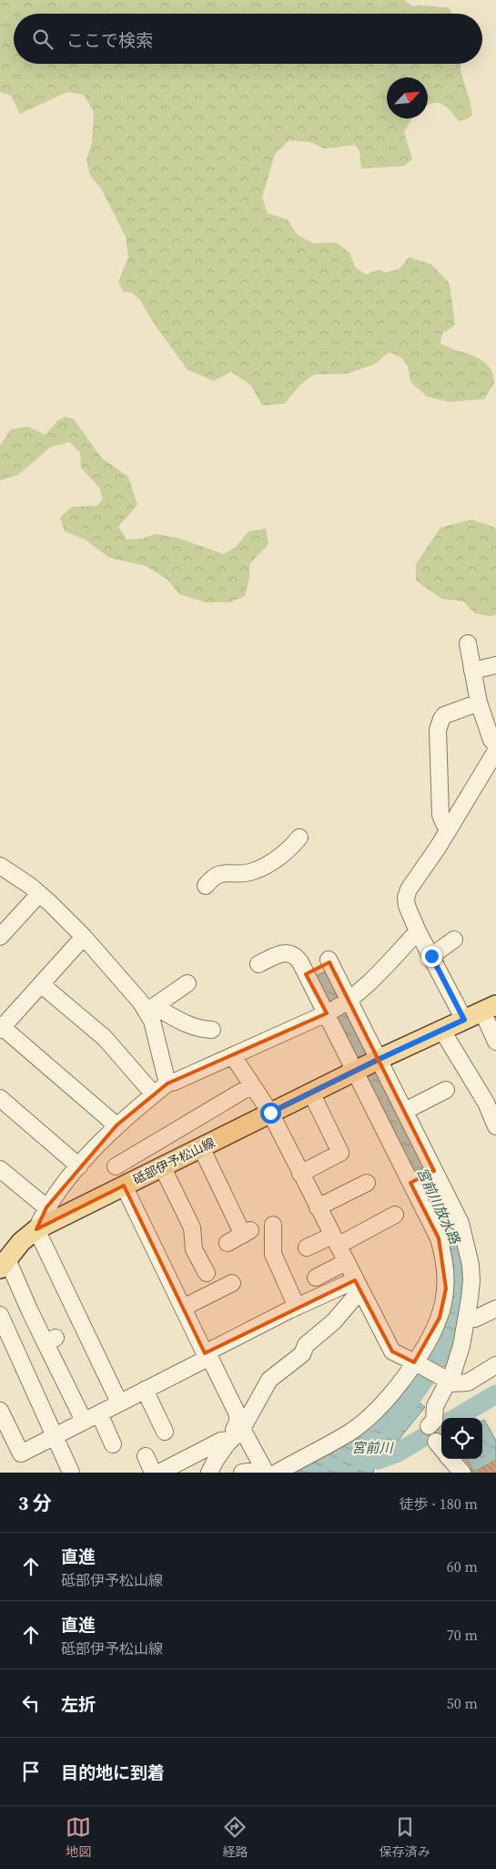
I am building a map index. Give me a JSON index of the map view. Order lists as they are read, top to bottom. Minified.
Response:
{"streets":{"main road":["砥部伊予松山線"]},"water":["宮前川放水路","宮前川"],"north":"top right","page":{"search":"ここで検索","heading":["3 分","徒歩 · 180 m"],"list":[["直進","砥部伊予松山線","60 m"],["直進","砥部伊予松山線","70 m"],["左折","50 m"],"目的地に到着"],"nav":["地図","経路","保存済み"]}}
